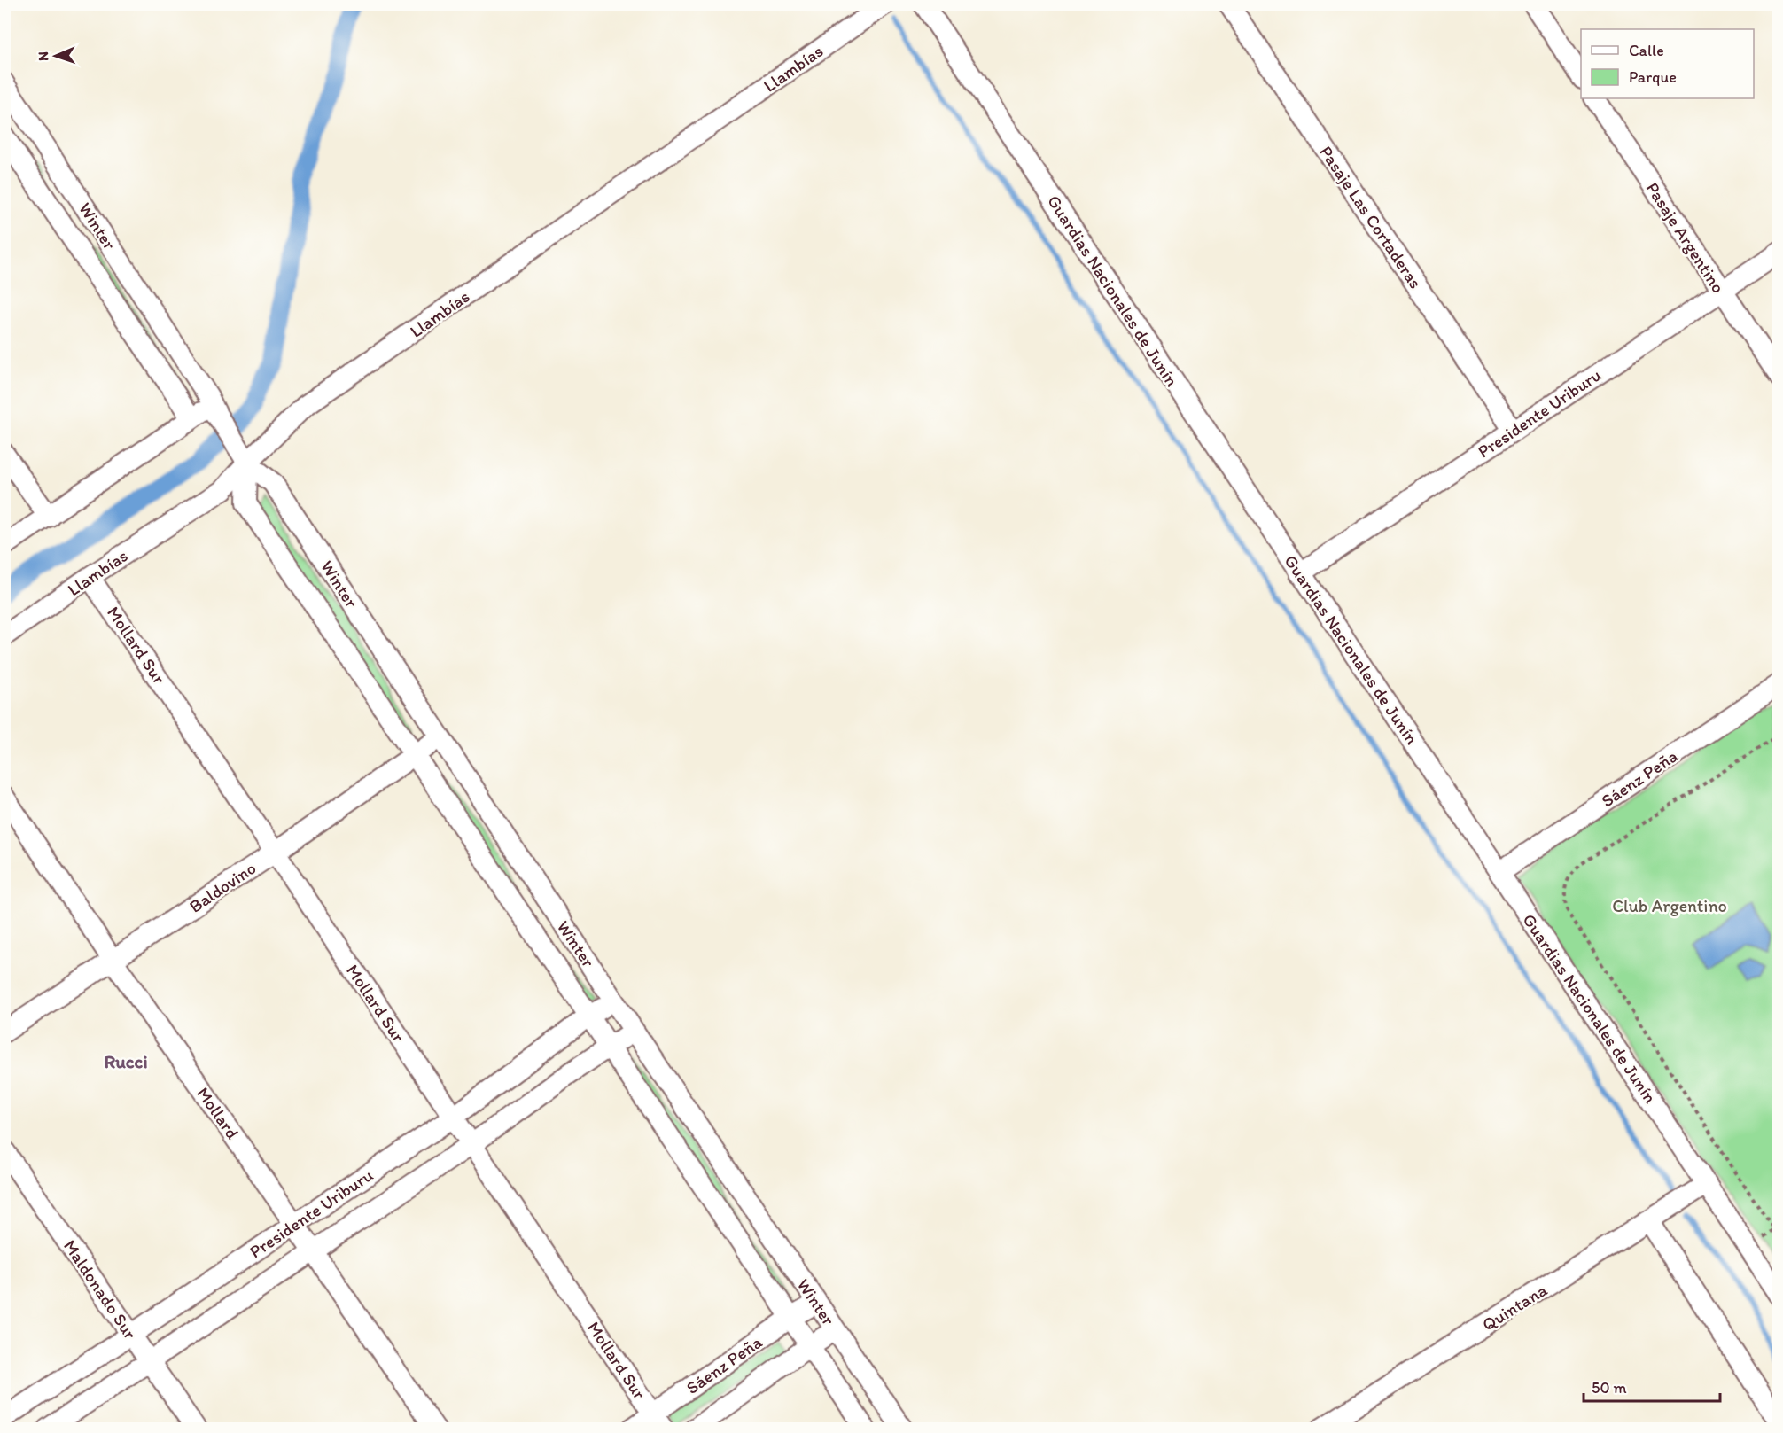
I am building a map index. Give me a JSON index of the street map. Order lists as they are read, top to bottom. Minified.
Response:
{"streets":{"street":["Llambías","Pasaje Las Cortaderas","Winter","Pasaje Argentino","Guardias Nacionales de Junín","Presidente Uriburu","Mollard Sur","Sáenz Peña","Baldovino","Mollard","Maldonado Sur","Quintana"]},"crossings":[["Llambías","Winter"],["Llambías","Mollard Sur"],["Pasaje Las Cortaderas","Presidente Uriburu"],["Winter","Presidente Uriburu"],["Winter","Sáenz Peña"],["Winter","Baldovino"],["Pasaje Argentino","Presidente Uriburu"],["Guardias Nacionales de Junín","Presidente Uriburu"],["Guardias Nacionales de Junín","Sáenz Peña"],["Guardias Nacionales de Junín","Quintana"],["Presidente Uriburu","Mollard Sur"],["Presidente Uriburu","Mollard"],["Presidente Uriburu","Maldonado Sur"],["Mollard Sur","Sáenz Peña"],["Mollard Sur","Baldovino"],["Baldovino","Mollard"]],"districts":["Rucci"],"parks":["Club Argentino"],"legend":["Calle","Parque"],"scale_bar":"50 m","north":"left"}
